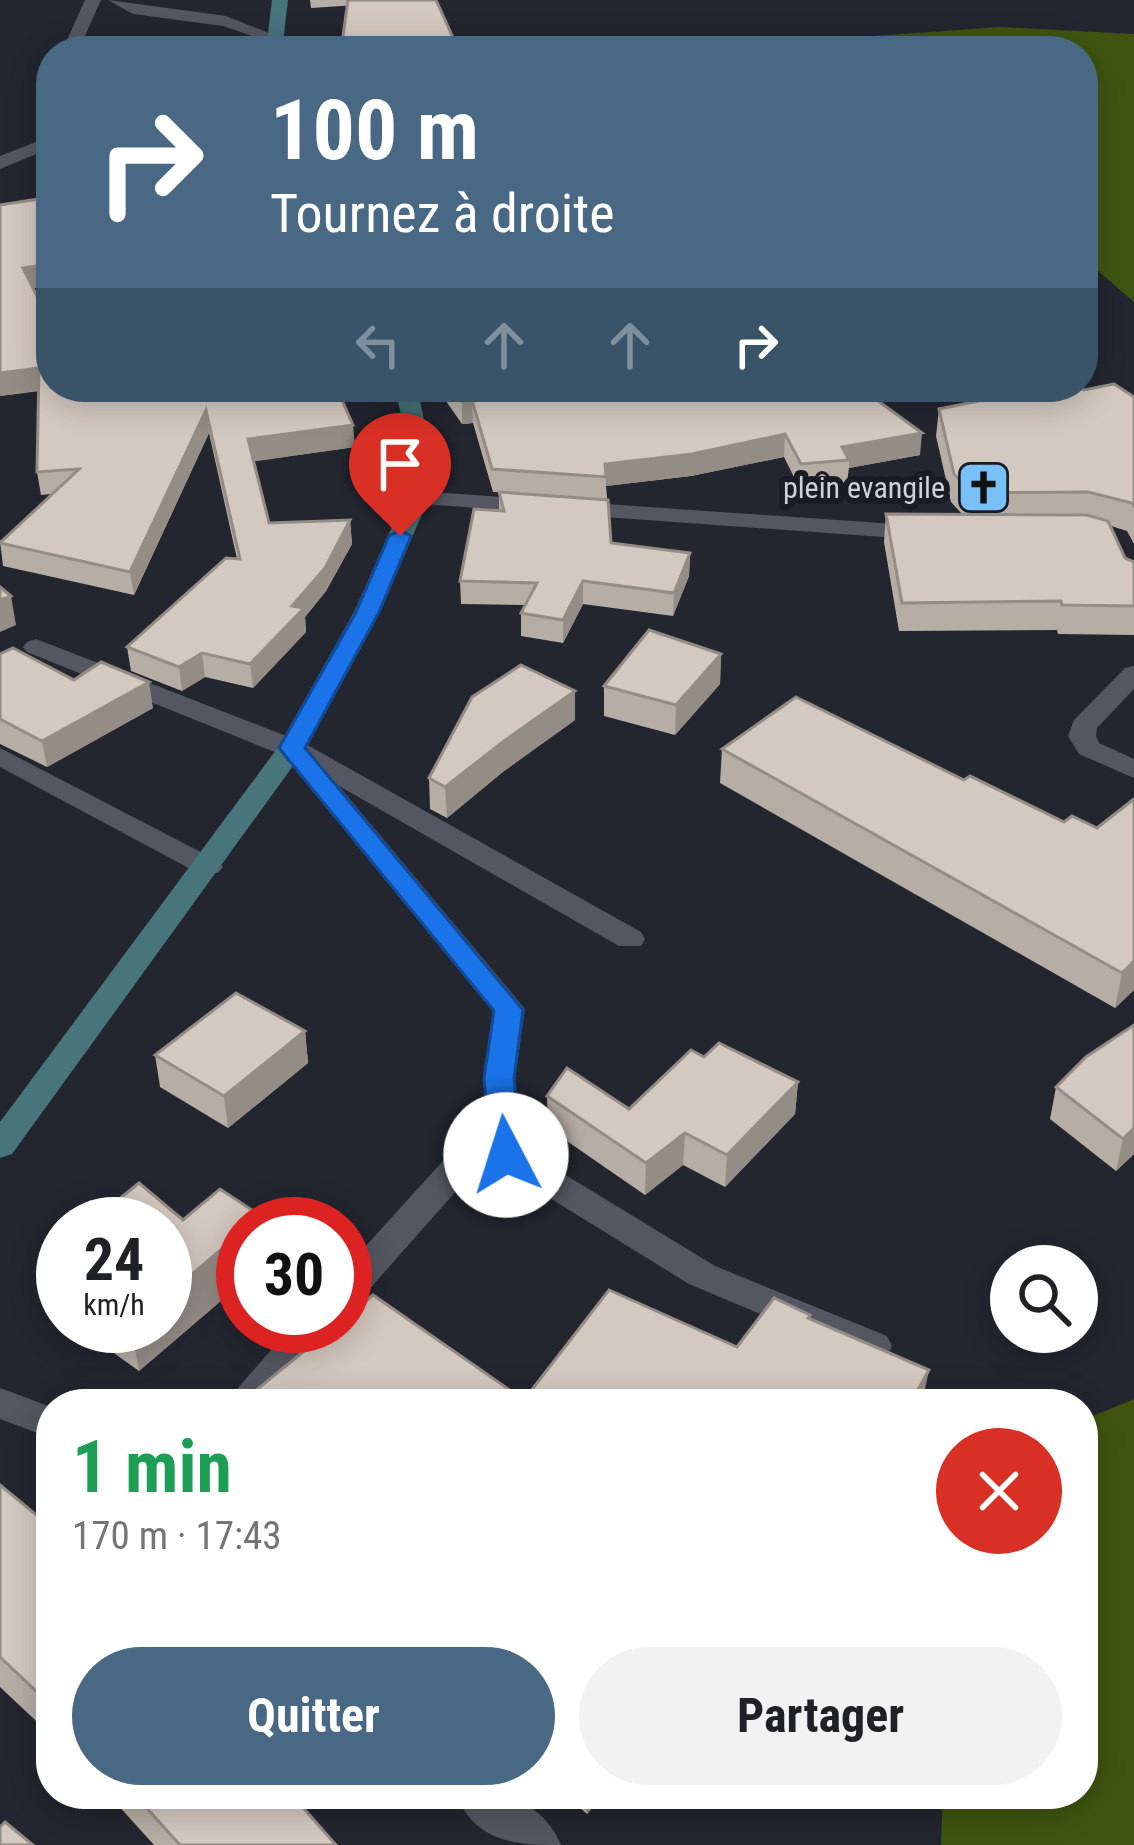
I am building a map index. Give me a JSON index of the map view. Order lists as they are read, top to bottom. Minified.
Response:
{"places":{"church":["plein evangile"]},"page":{"turn":["100 m","Tournez à droite"],"speed":"24 km/h","limit":"30","heading":["1 min","170 m · 17:43"],"buttons":["Quitter","Partager"]}}
